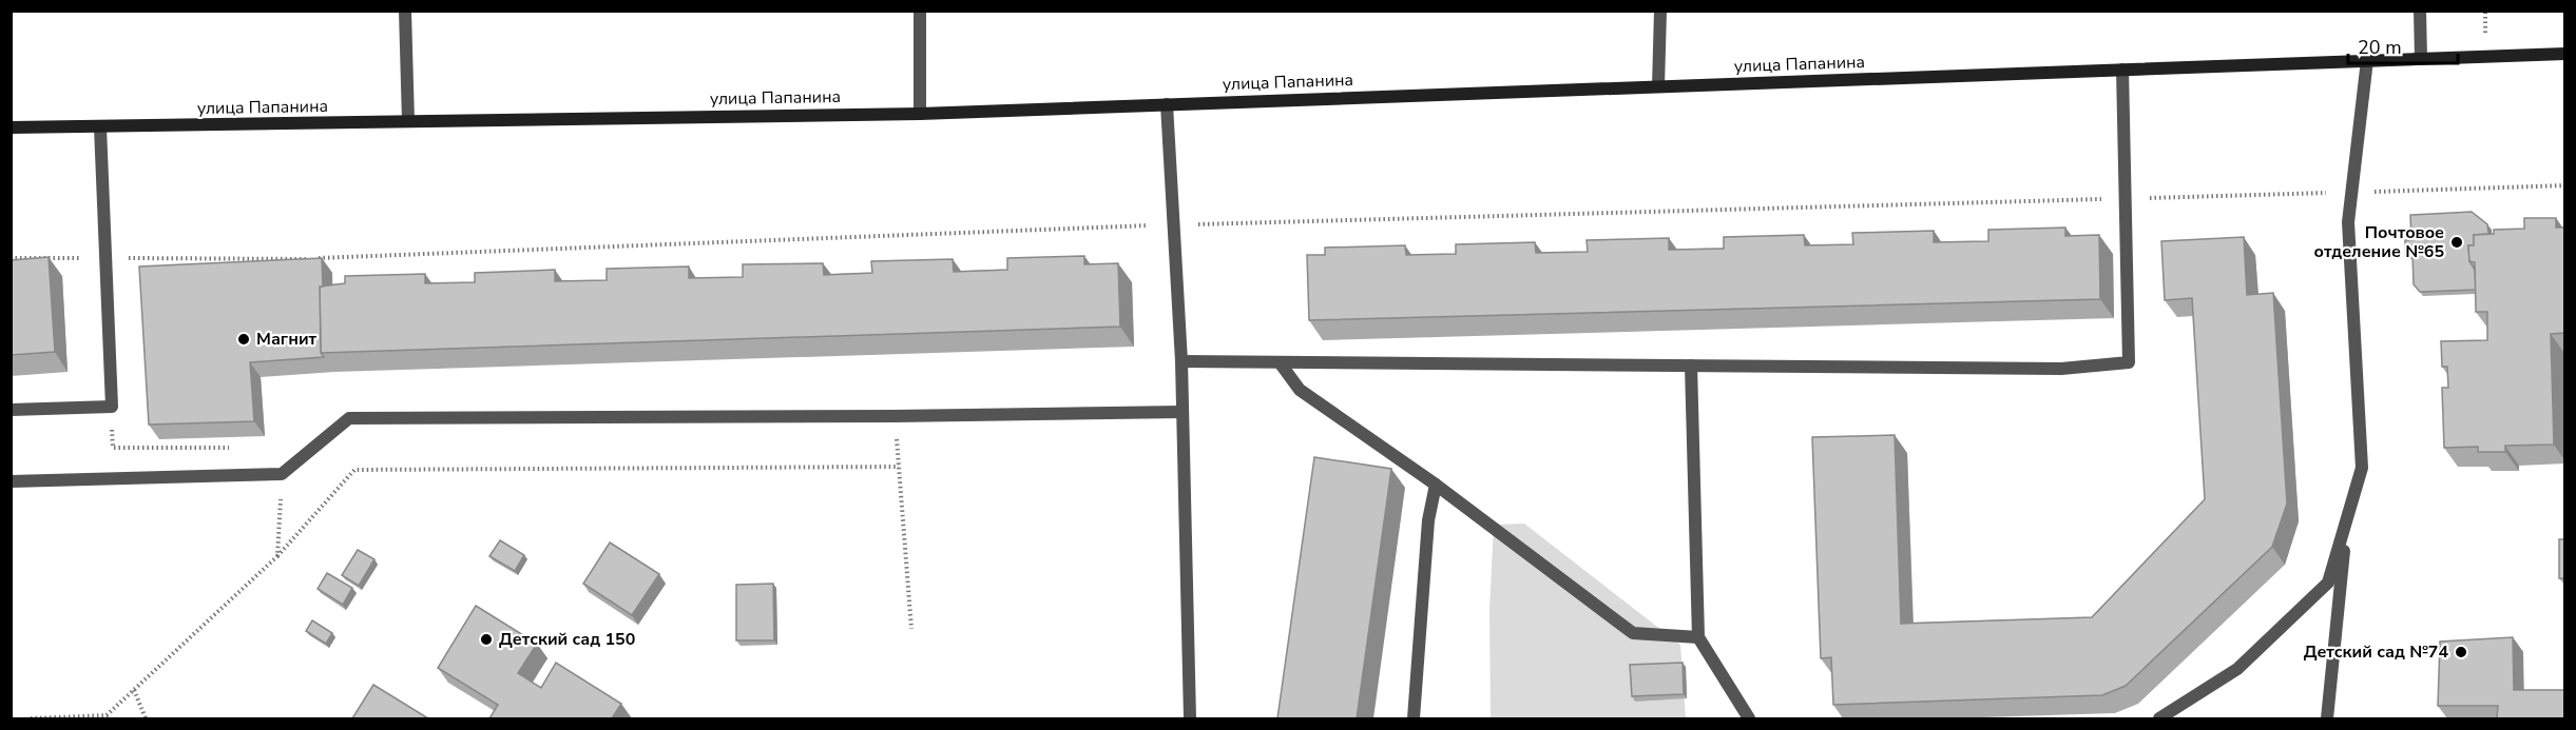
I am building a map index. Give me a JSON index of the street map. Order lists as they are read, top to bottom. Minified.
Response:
{"streets":{"street":["улица Папанина"]},"places":["Почтовое отделение №65","Магнит","Детский сад 150","Детский сад №74"],"scale_bar":"20 m"}
